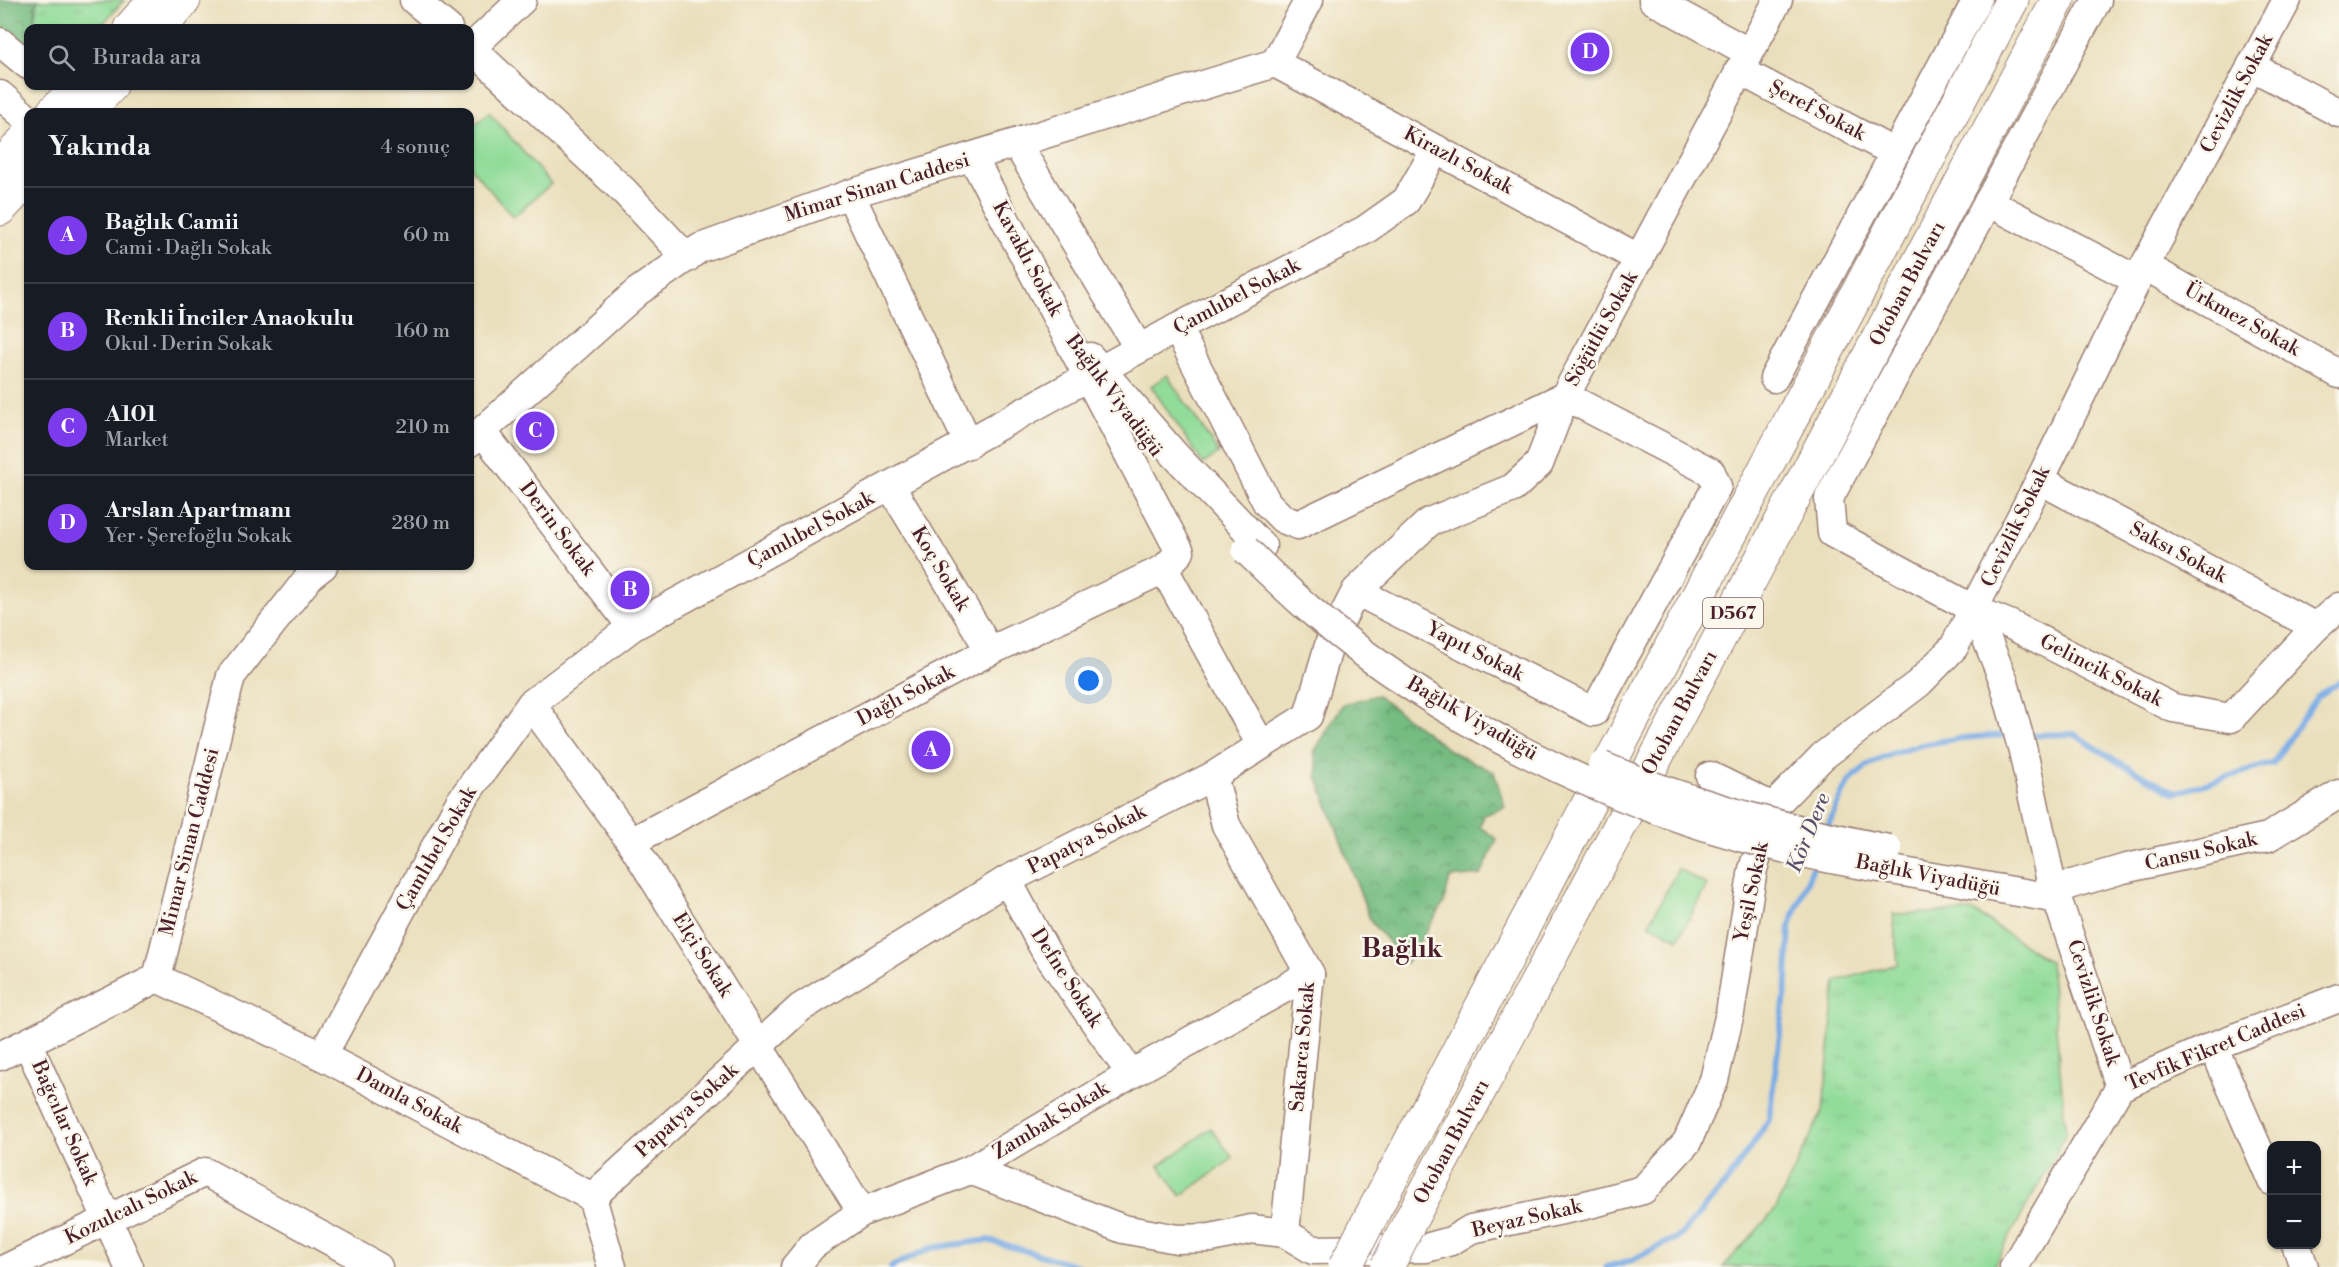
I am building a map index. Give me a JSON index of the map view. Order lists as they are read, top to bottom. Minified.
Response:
{"streets":{"main road":["Otoban Bulvarı","D567"],"street":["Cevizlik Sokak","Şeref Sokak","Kirazlı Sokak","Mimar Sinan Caddesi","Kavaklı Sokak","Çamlıbel Sokak","Ürkmez Sokak","Söğütlü Sokak","Bağlık Viyadüğü","Derin Sokak","Saksı Sokak","Koç Sokak","Yapıt Sokak","Gelincik Sokak","Dağlı Sokak","Papatya Sokak","Cansu Sokak","Yeşil Sokak","Elçi Sokak","Defne Sokak","Sakarca Sokak","Tevfik Fikret Caddesi","Damla Sokak","Zambak Sokak","Bağcılar Sokak","Kozulcalı Sokak","Beyaz Sokak"]},"crossings":[["Cevizlik Sokak","Ürkmez Sokak"],["Cevizlik Sokak","Bağlık Viyadüğü"],["Cevizlik Sokak","Saksı Sokak"],["Cevizlik Sokak","Gelincik Sokak"],["Cevizlik Sokak","Cansu Sokak"],["Cevizlik Sokak","Yeşil Sokak"],["Cevizlik Sokak","Tevfik Fikret Caddesi"],["Şeref Sokak","Söğütlü Sokak"],["Kirazlı Sokak","Mimar Sinan Caddesi"],["Kirazlı Sokak","Çamlıbel Sokak"],["Kirazlı Sokak","Söğütlü Sokak"],["Mimar Sinan Caddesi","Kavaklı Sokak"],["Mimar Sinan Caddesi","Derin Sokak"],["Mimar Sinan Caddesi","Damla Sokak"],["Kavaklı Sokak","Bağlık Viyadüğü"],["Çamlıbel Sokak","Söğütlü Sokak"],["Çamlıbel Sokak","Bağlık Viyadüğü"],["Çamlıbel Sokak","Derin Sokak"],["Çamlıbel Sokak","Koç Sokak"],["Çamlıbel Sokak","Elçi Sokak"],["Çamlıbel Sokak","Damla Sokak"],["Ürkmez Sokak","Gelincik Sokak"],["Söğütlü Sokak","Yapıt Sokak"],["Söğütlü Sokak","Papatya Sokak"],["Bağlık Viyadüğü","Cansu Sokak"],["Saksı Sokak","Gelincik Sokak"],["Koç Sokak","Dağlı Sokak"],["Yapıt Sokak","Papatya Sokak"],["Gelincik Sokak","Yeşil Sokak"],["Dağlı Sokak","Elçi Sokak"],["Papatya Sokak","Elçi Sokak"],["Papatya Sokak","Defne Sokak"],["Papatya Sokak","Sakarca Sokak"],["Papatya Sokak","Damla Sokak"],["Yeşil Sokak","Beyaz Sokak"],["Elçi Sokak","Zambak Sokak"],["Defne Sokak","Zambak Sokak"],["Sakarca Sokak","Zambak Sokak"],["Sakarca Sokak","Beyaz Sokak"],["Bağcılar Sokak","Kozulcalı Sokak"]],"districts":["Bağlık"],"water":["Kör Dere"],"page":{"search":"Burada ara","pins":["D","C","B","A"],"heading":["Yakında","4 sonuç"],"list":[{"mark":"A","name":"Bağlık Camii","note":"Cami · Dağlı Sokak","value":"60 m"},{"mark":"B","name":"Renkli İnciler Anaokulu","note":"Okul · Derin Sokak","value":"160 m"},{"mark":"C","name":"A101","note":"Market","value":"210 m"},{"mark":"D","name":"Arslan Apartmanı","note":"Yer · Şerefoğlu Sokak","value":"280 m"}],"map_buttons":["+","−"]}}
